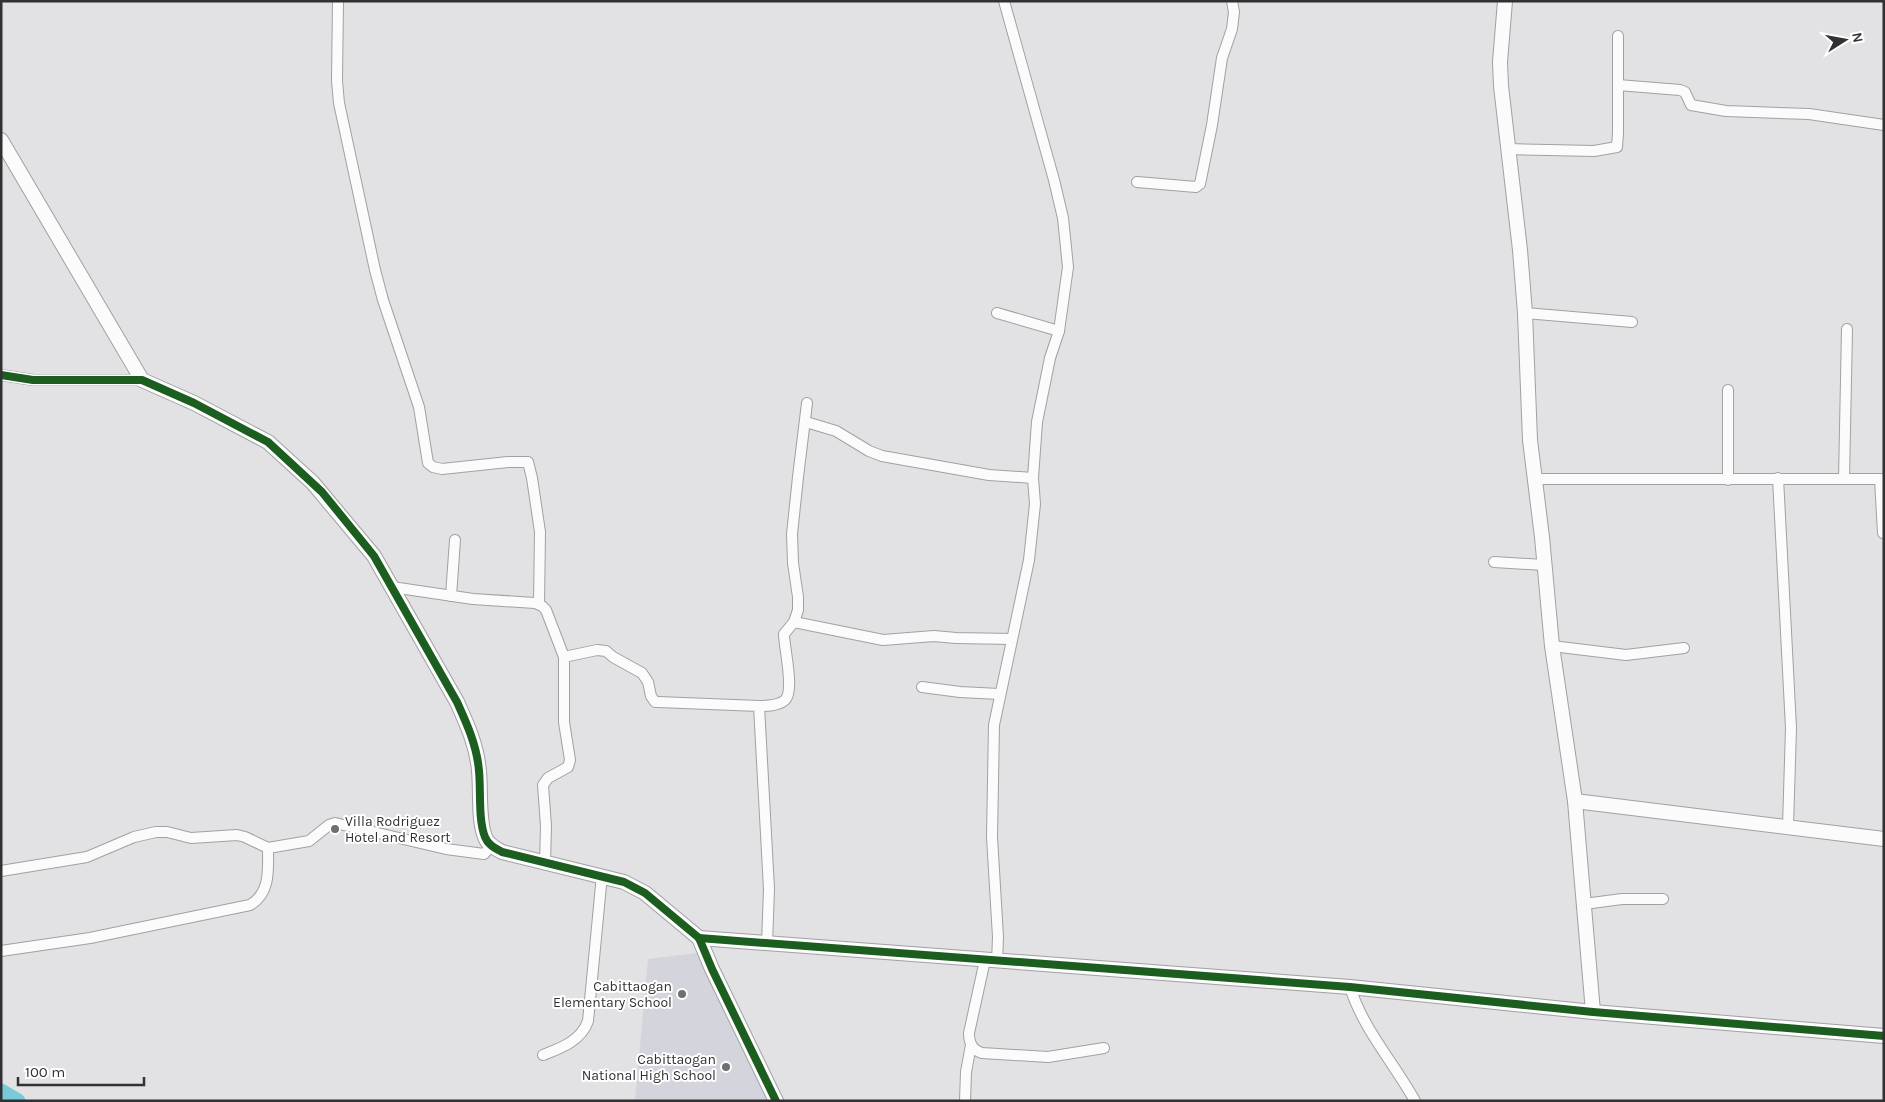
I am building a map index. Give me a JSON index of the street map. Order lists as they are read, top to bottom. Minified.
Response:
{"places":["Villa Rodriguez Hotel and Resort","Cabittaogan Elementary School","Cabittaogan National High School"],"scale_bar":"100 m","north":"right"}
